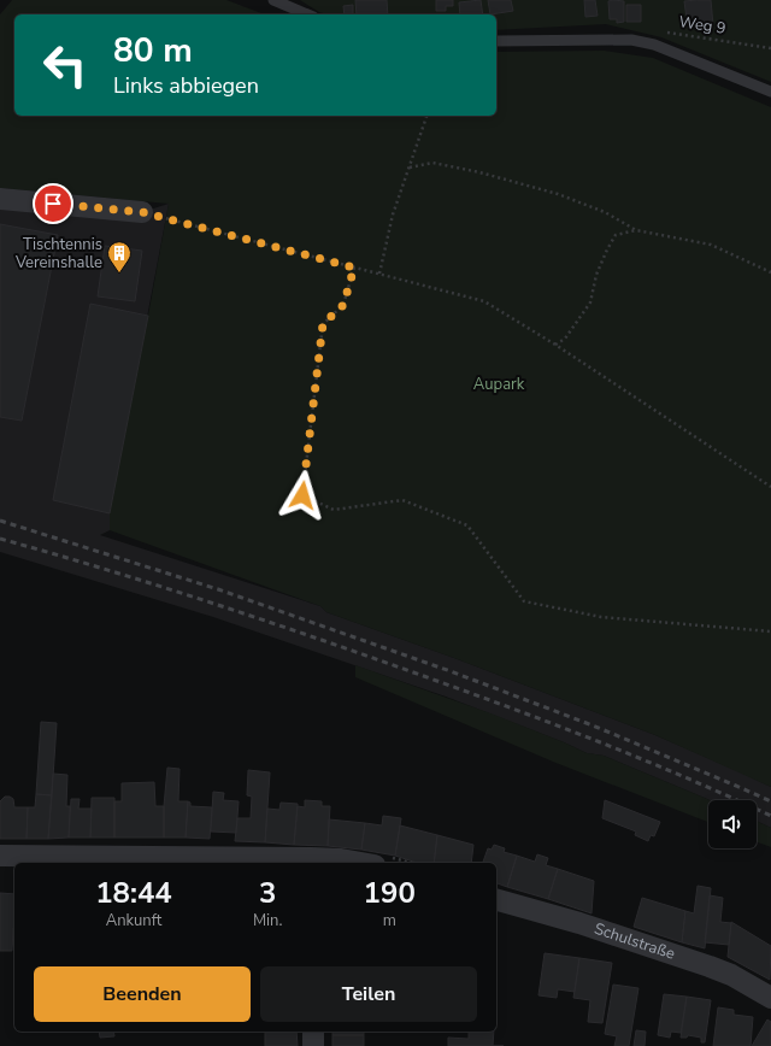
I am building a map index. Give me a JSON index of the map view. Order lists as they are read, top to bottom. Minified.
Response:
{"streets":{"street":["Schulstraße"],"path":["Weg 9"]},"parks":["Aupark"],"places":{"building":["Tischtennis Vereinshalle"]},"page":{"turn":["80 m","Links abbiegen"],"eta":["18:44","Ankunft","3","Min.","190","m"],"buttons":["Beenden","Teilen"]}}
